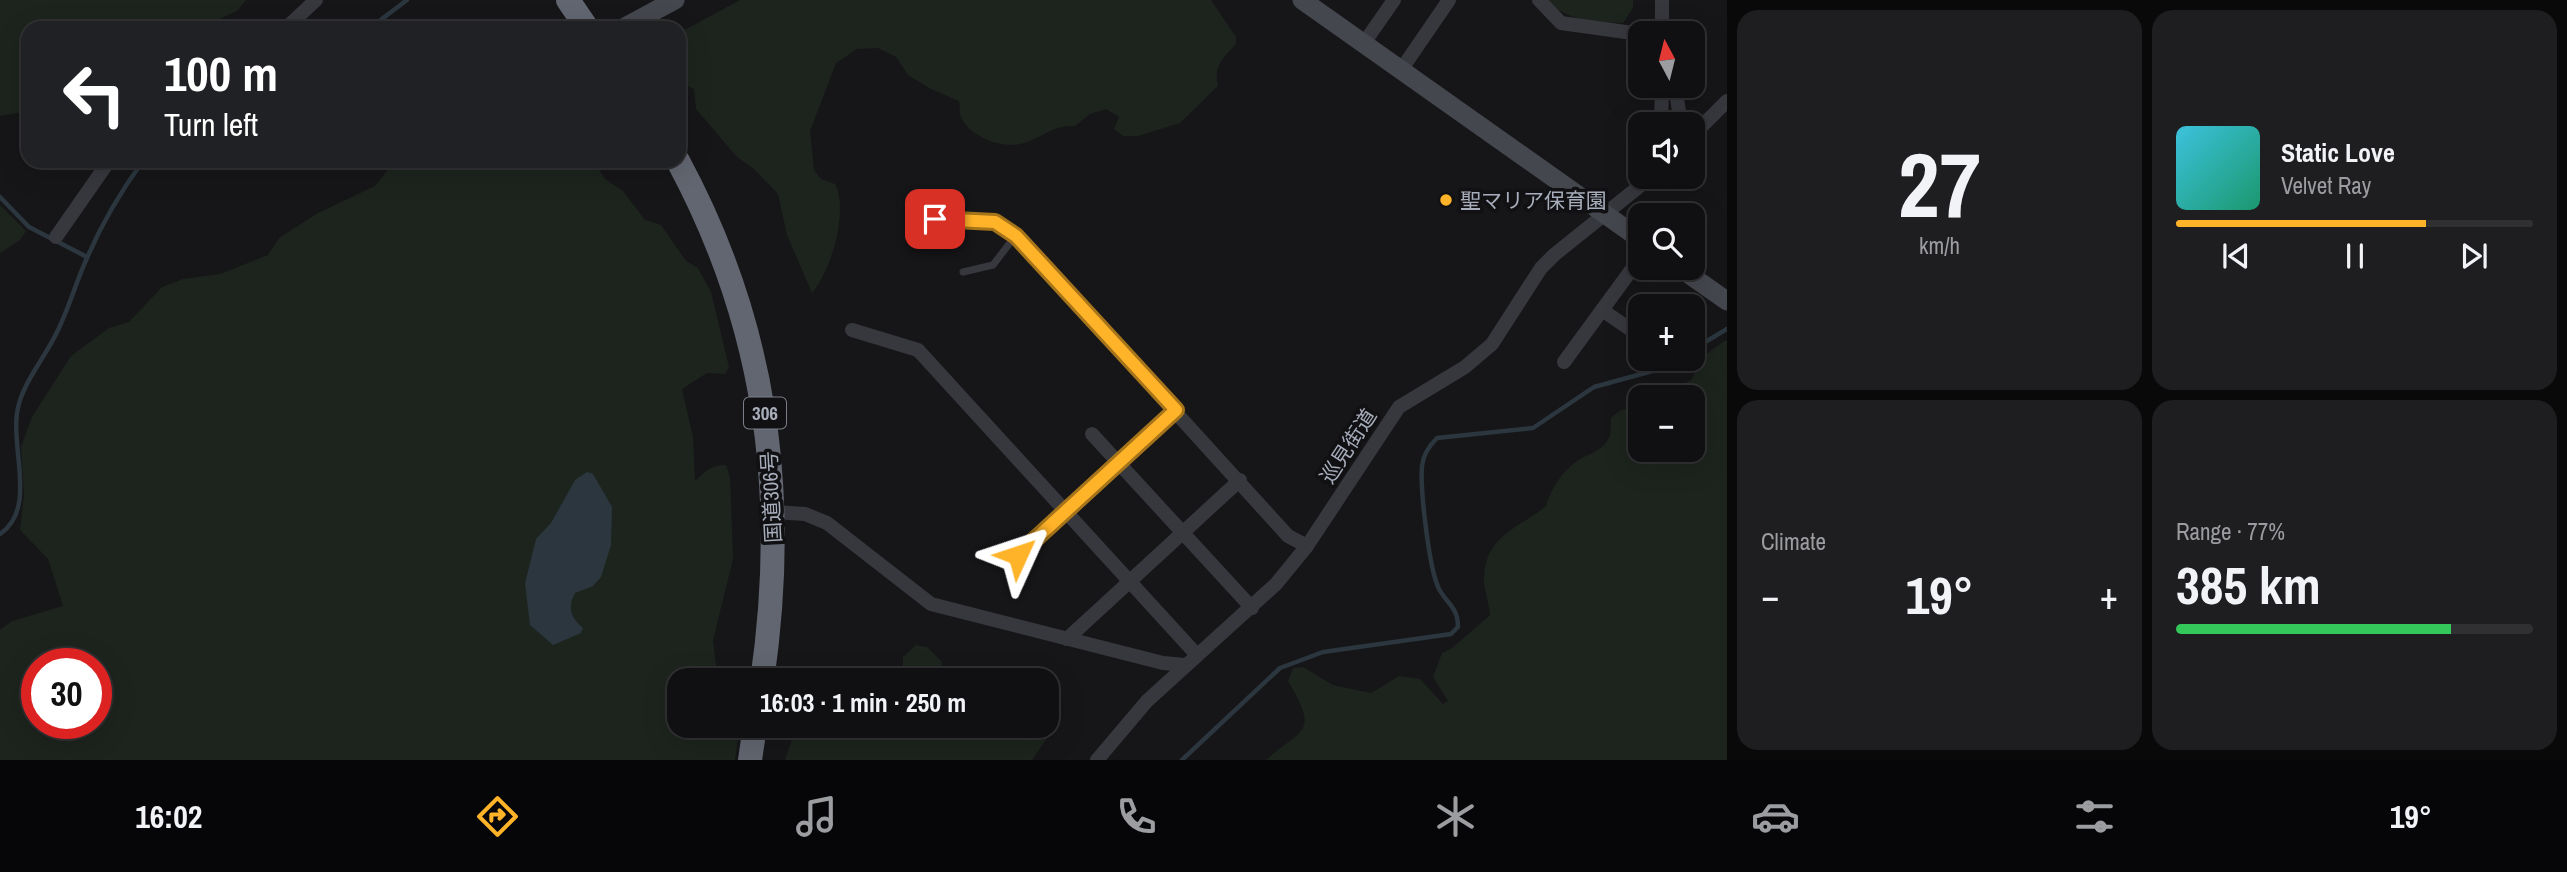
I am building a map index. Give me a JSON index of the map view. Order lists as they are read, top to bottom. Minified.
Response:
{"streets":{"highway":["306","国道306号"],"street":["巡見街道"]},"places":["聖マリア保育園"],"north":"top","page":{"tile":[["27","km/h"],"Climate",["Range · 77%","385 km"]],"map_buttons":["+","−"],"turn":["100 m","Turn left"],"song":["Static Love","Velvet Ray"],"heat":["−","19°","+"],"limit":"30","trip":"16:03 · 1 min · 250 m","tabs":["16:02","19°"]}}
